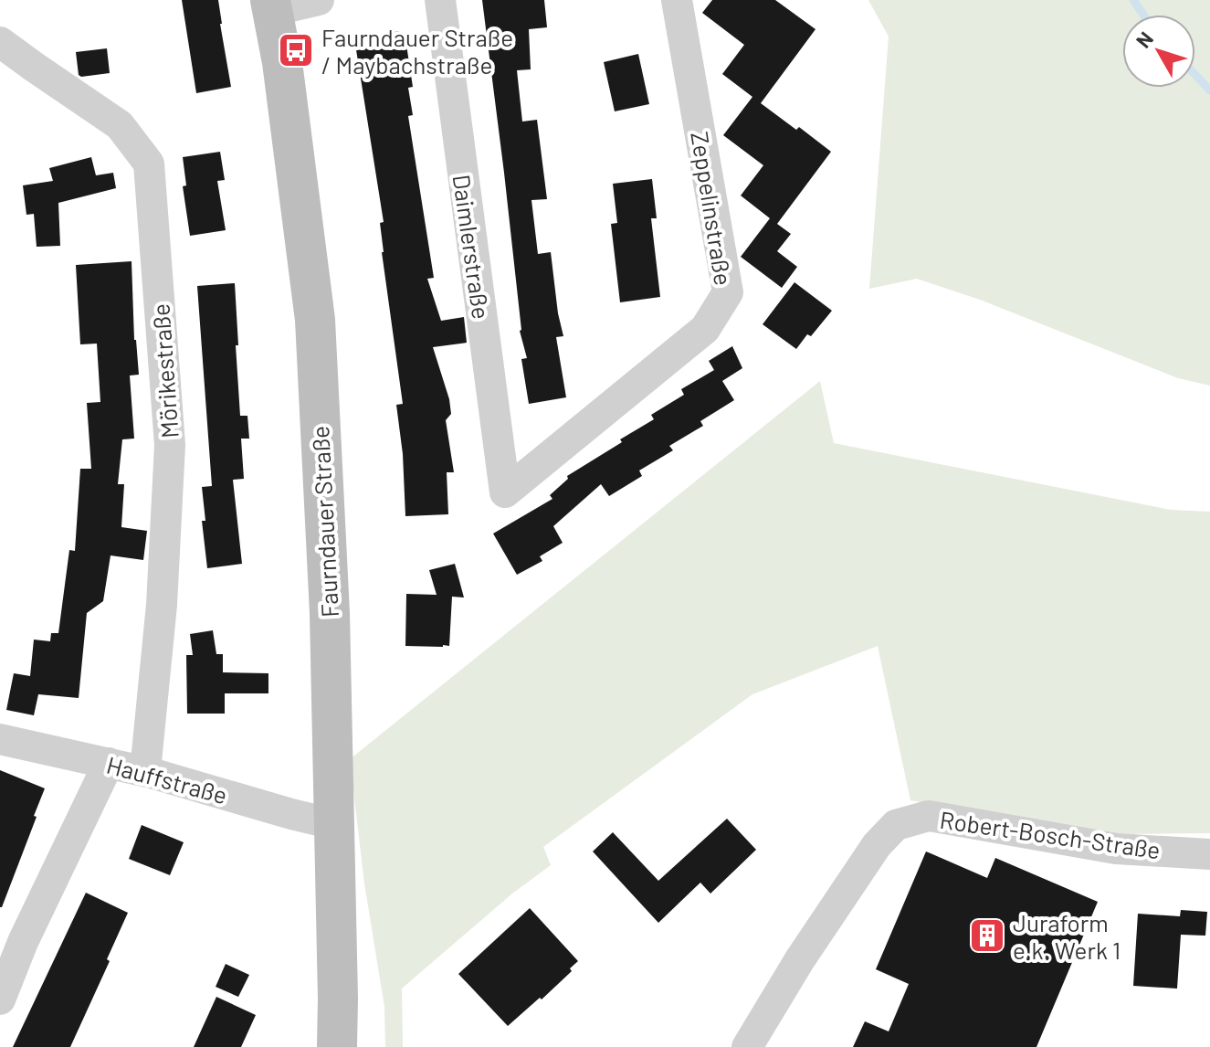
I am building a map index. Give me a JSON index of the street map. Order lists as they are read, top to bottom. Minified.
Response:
{"streets":{"street":["Zeppelinstraße","Daimlerstraße","Mörikestraße","Faurndauer Straße","Hauffstraße","Robert-Bosch-Straße"]},"crossings":[["Zeppelinstraße","Daimlerstraße"],["Mörikestraße","Hauffstraße"],["Faurndauer Straße","Hauffstraße"]],"places":{"bus stop":["Faurndauer Straße / Maybachstraße"],"building":["Juraform e.k. Werk 1"]},"north":"top left"}
